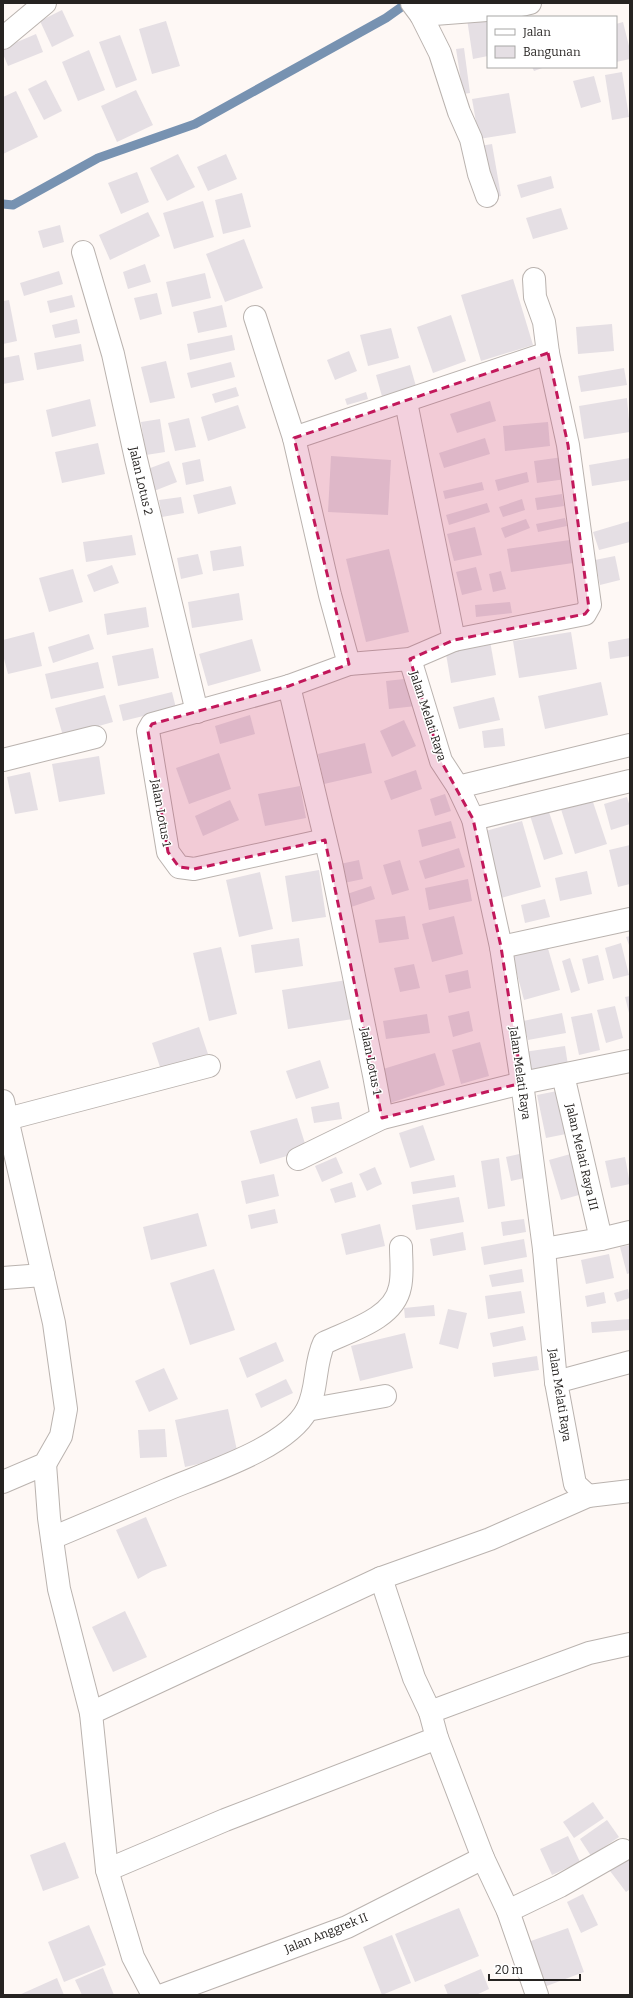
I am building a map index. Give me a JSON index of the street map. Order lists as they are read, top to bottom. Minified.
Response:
{"streets":{"street":["Jalan Lotus 2","Jalan Melati Raya","Jalan Lotus 1","Jalan Melati Raya III","Jalan Anggrek II"]},"crossings":[["Jalan Lotus 2","Jalan Lotus 1"],["Jalan Melati Raya","Jalan Lotus 1"]],"legend":["Jalan","Bangunan"],"scale_bar":"20 m"}
